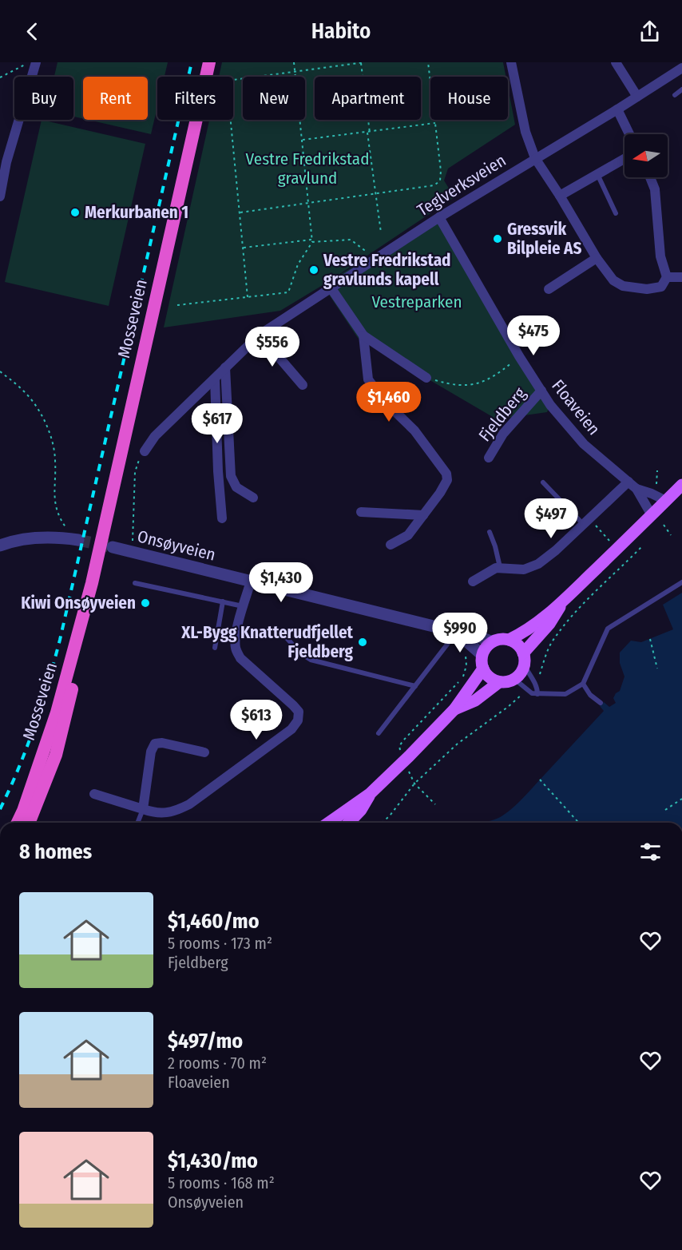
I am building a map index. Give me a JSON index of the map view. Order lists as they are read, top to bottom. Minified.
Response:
{"streets":{"highway":["Mosseveien"],"street":["Teglverksveien","Floaveien","Fjeldberg","Onsøyveien"]},"crossings":[["Teglverksveien","Floaveien"],["Floaveien","Fjeldberg"]],"parks":["Vestre Fredrikstad gravlund","Vestreparken"],"places":["Merkurbanen 1","Gressvik Bilpleie AS","Vestre Fredrikstad gravlunds kapell","Kiwi Onsøyveien","XL-Bygg Knatterudfjellet Fjeldberg"],"north":"left","page":{"header":"Habito","chip":["Buy","Rent","Filters","New","Apartment","House"],"price":["$475","$556","$1,460","$617","$497","$1,430","$990","$613"],"heading":"8 homes","list":[{"name":"$1,460/mo","note":"5 rooms · 173 m² · Fjeldberg"},{"name":"$497/mo","note":"2 rooms · 70 m² · Floaveien"},{"name":"$1,430/mo","note":"5 rooms · 168 m² · Onsøyveien"}]}}
